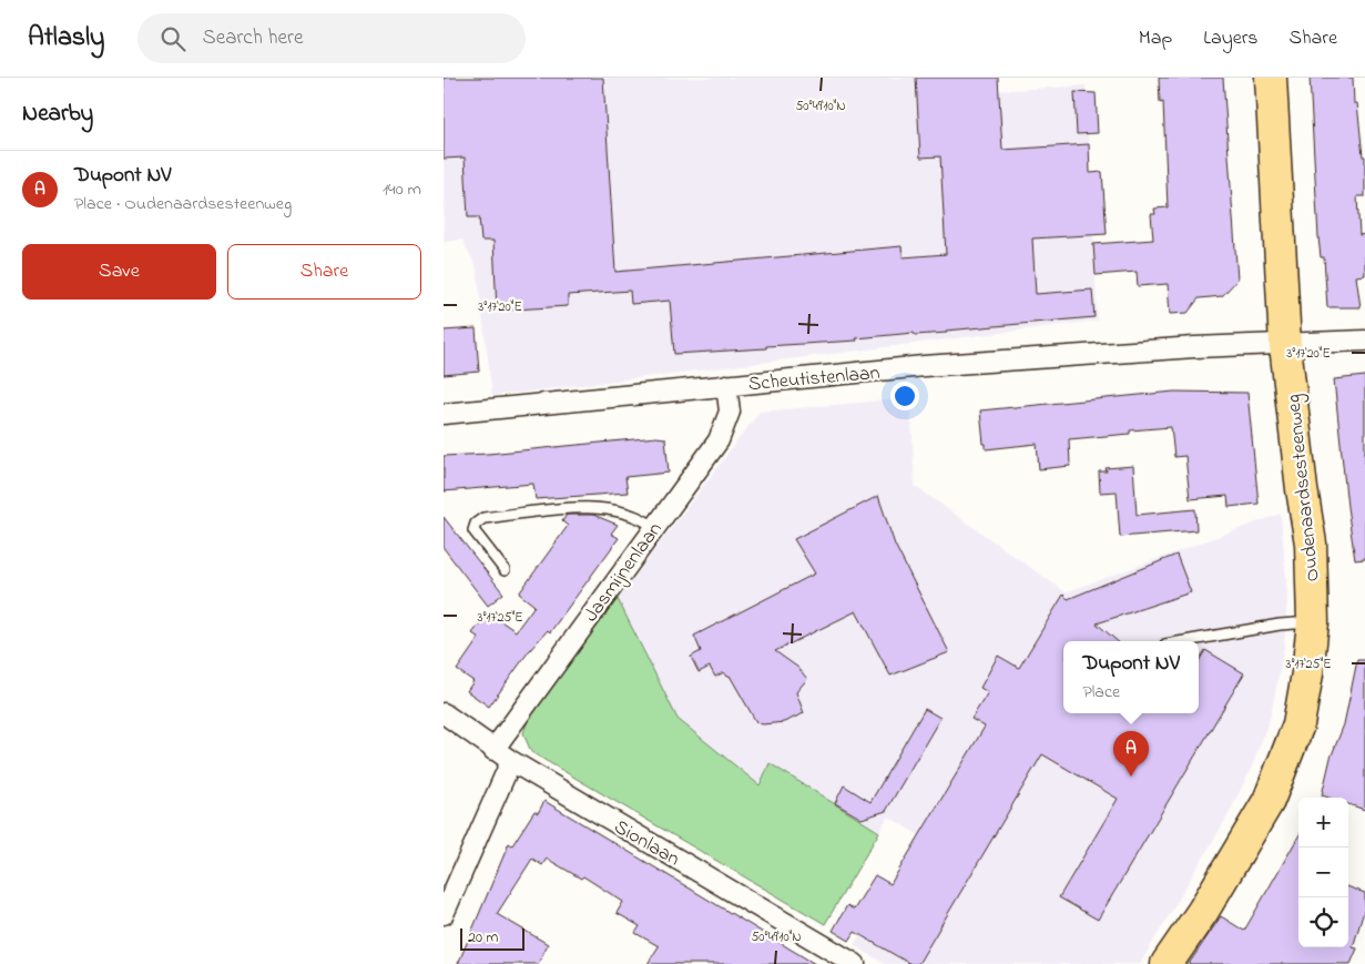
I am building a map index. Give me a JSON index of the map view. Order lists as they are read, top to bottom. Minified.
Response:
{"streets":{"main road":["Oudenaardsesteenweg"],"street":["Scheutistenlaan","Jasmijnenlaan","Sionlaan"]},"crossings":[["Scheutistenlaan","Oudenaardsesteenweg"],["Scheutistenlaan","Jasmijnenlaan"],["Jasmijnenlaan","Sionlaan"]],"scale_bar":"20 m","page":{"header":"Atlasly","search":"Search here","nav":["Map","Layers","Share"],"heading":"Nearby","list":[{"mark":"A","name":"Dupont NV","note":"Place · Oudenaardsesteenweg","value":"140 m"}],"buttons":["Save","Share"],"popup":["Dupont NV","Place"],"pins":"A","map_buttons":["+","−"],"scale":"20 m"},"coordinates":["50°49'10\"N","3°17'20\"E","3°17'25\"E"]}
